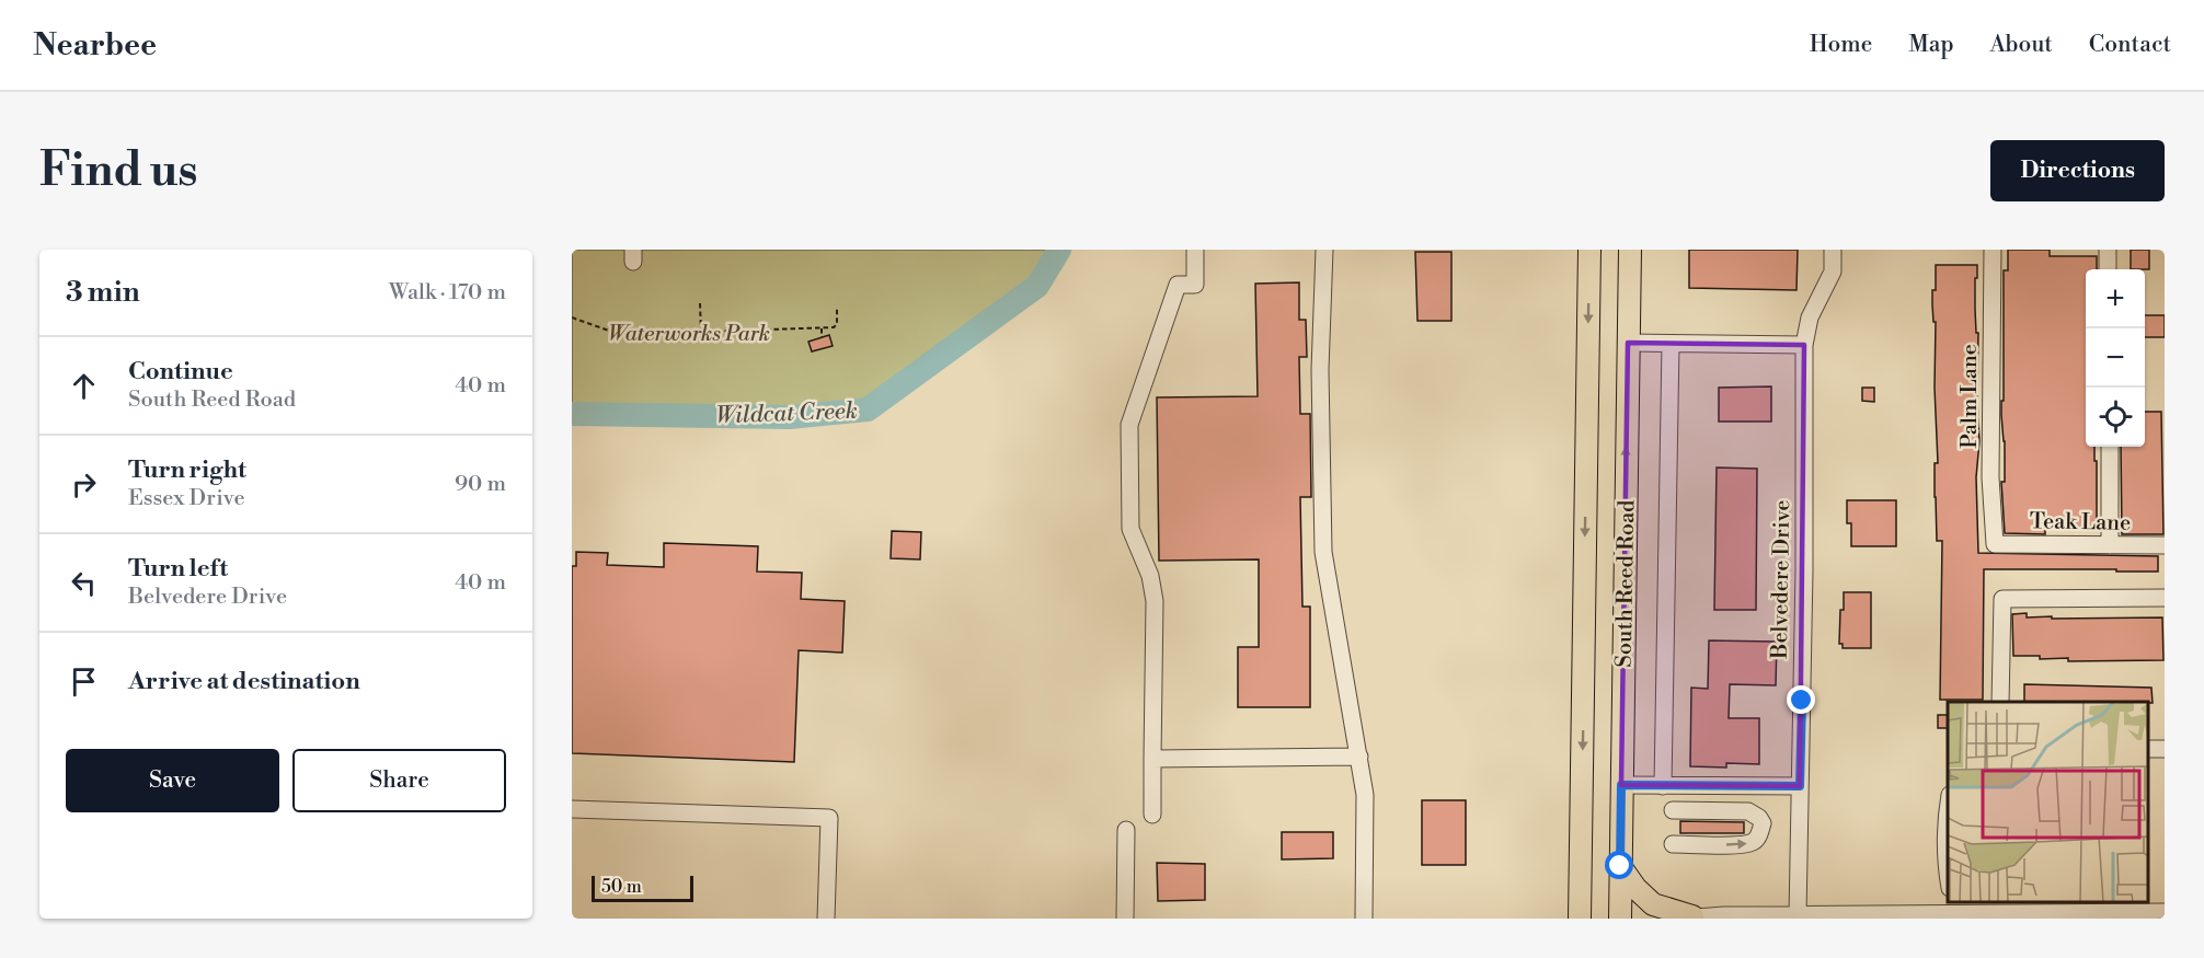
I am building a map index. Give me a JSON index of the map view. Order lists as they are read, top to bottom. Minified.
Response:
{"streets":{"main road":["South Reed Road"],"street":["Palm Lane","Teak Lane","Belvedere Drive"]},"crossings":[["Palm Lane","Teak Lane"]],"water":["Wildcat Creek"],"parks":["Waterworks Park"],"scale_bar":"50 m","page":{"header":"Nearbee","nav":["Home","Map","About","Contact"],"buttons":["Directions",["Save","Share"]],"title":"Find us","heading":["3 min","Walk · 170 m"],"map_buttons":["+","−"],"list":[["Continue","South Reed Road","40 m"],["Turn right","Essex Drive","90 m"],["Turn left","Belvedere Drive","40 m"],"Arrive at destination"],"scale":"50 m"}}
